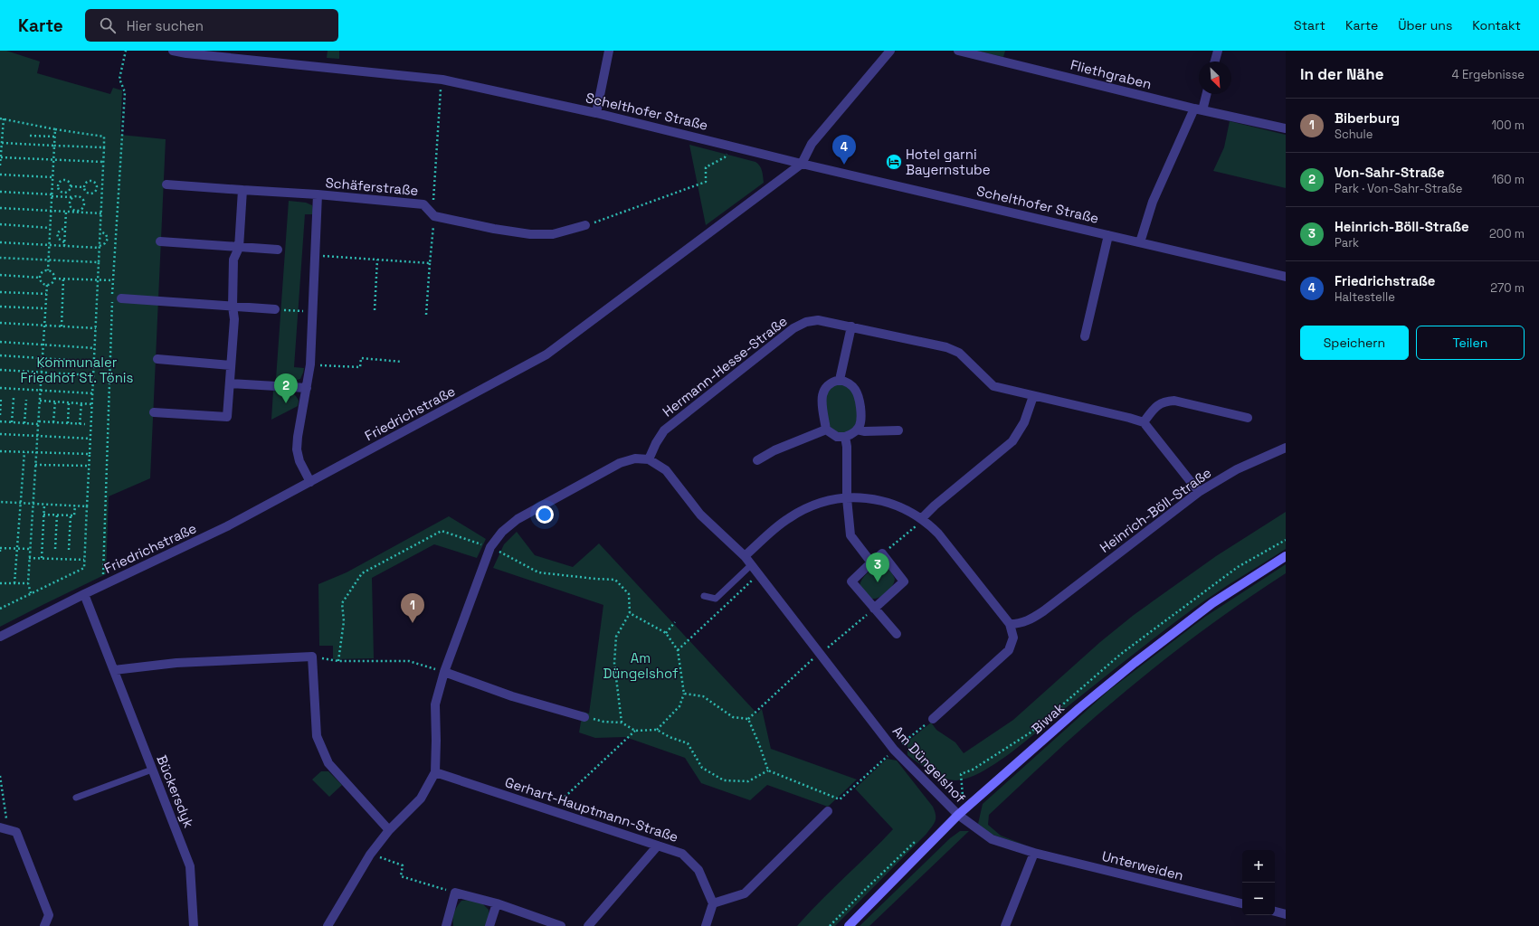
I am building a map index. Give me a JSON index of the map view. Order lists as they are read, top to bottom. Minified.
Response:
{"streets":{"street":["Fliethgraben","Schelthofer Straße","Schäferstraße","Hermann-Hesse-Straße","Friedrichstraße","Heinrich-Böll-Straße","Biwak","Am Düngelshof","Bückersdyk","Gerhart-Hauptmann-Straße","Unterweiden"]},"crossings":[["Schelthofer Straße","Schäferstraße"],["Schelthofer Straße","Friedrichstraße"],["Schäferstraße","Friedrichstraße"],["Hermann-Hesse-Straße","Am Düngelshof"],["Friedrichstraße","Bückersdyk"],["Biwak","Am Düngelshof"],["Biwak","Unterweiden"],["Am Düngelshof","Unterweiden"]],"parks":["Kommunaler Friedhof St. Tönis","Am Düngelshof"],"places":{"hotel":["Hotel garni Bayernstube"]},"north":"bottom right","page":{"header":"Karte","search":"Hier suchen","nav":["Start","Karte","Über uns","Kontakt"],"heading":["In der Nähe","4 Ergebnisse"],"list":[{"mark":"1","name":"Biberburg","note":"Schule","value":"100 m"},{"mark":"2","name":"Von-Sahr-Straße","note":"Park · Von-Sahr-Straße","value":"160 m"},{"mark":"3","name":"Heinrich-Böll-Straße","note":"Park","value":"200 m"},{"mark":"4","name":"Friedrichstraße","note":"Haltestelle","value":"270 m"}],"pins":["4","2","3","1"],"buttons":["Speichern","Teilen"],"map_buttons":["+","−"]}}
